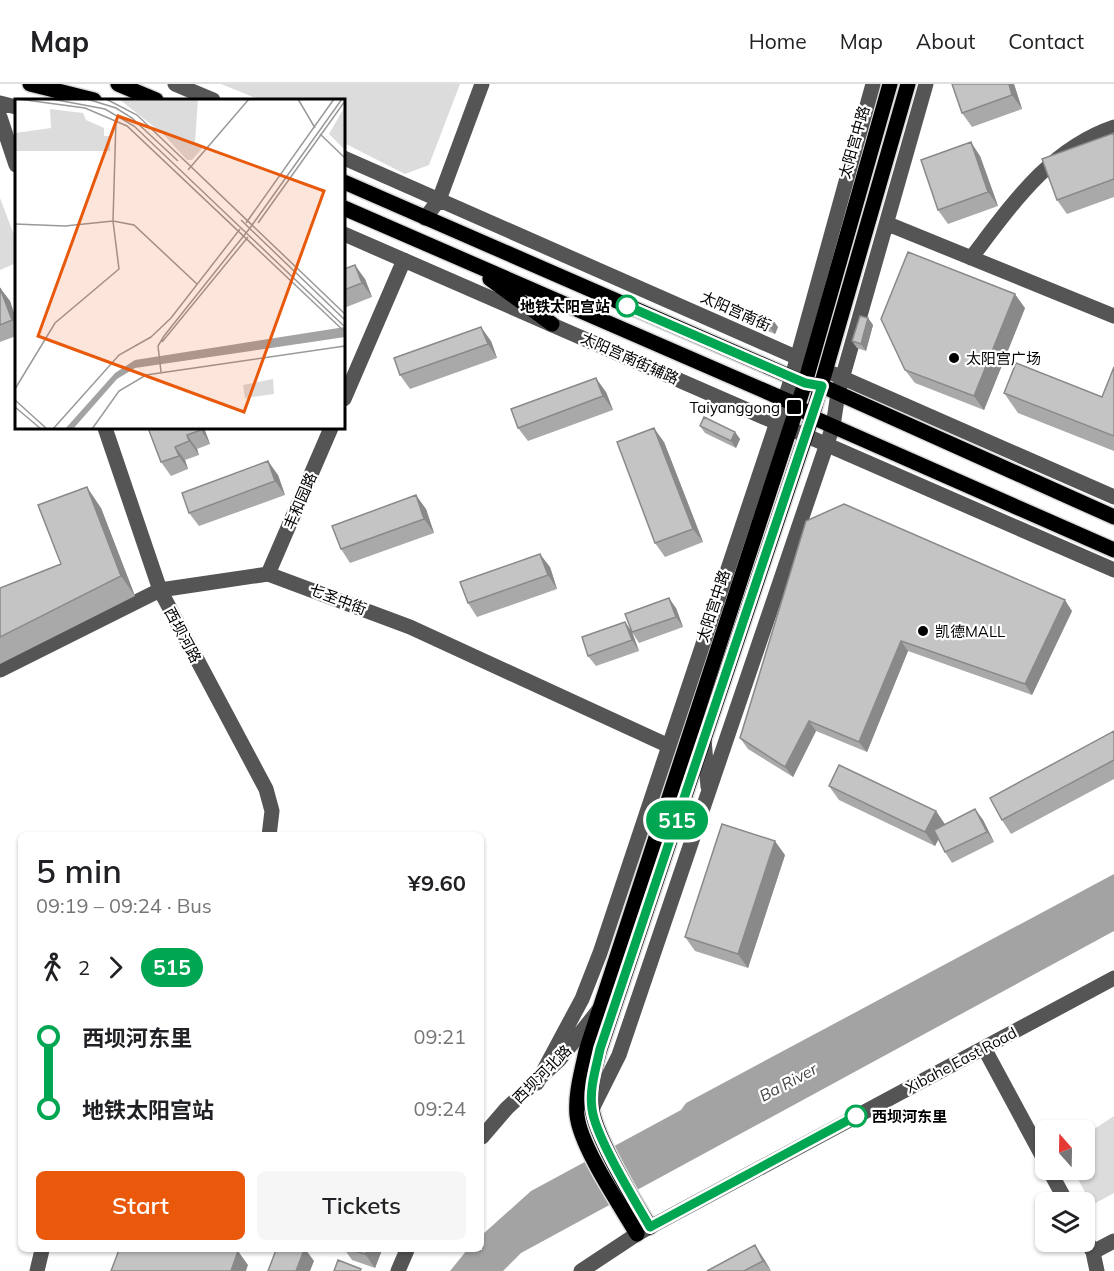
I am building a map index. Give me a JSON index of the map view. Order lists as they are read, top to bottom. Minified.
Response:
{"streets":{"main road":["太阳宫中路"],"street":["太阳宫南街","太阳宫南街辅路","丰和园路","七圣中街","西坝河路","Xibahe East Road","西坝河北路"]},"crossings":[["太阳宫中路","太阳宫南街"],["太阳宫中路","太阳宫南街辅路"],["太阳宫中路","七圣中街"],["太阳宫中路","Xibahe East Road"],["太阳宫中路","西坝河北路"],["丰和园路","七圣中街"],["七圣中街","西坝河路"]],"water":["Ba River"],"places":{"other":["地铁太阳宫站","太阳宫广场","凯德MALL","西坝河东里"],"transit":["Taiyanggong"]},"lines":["bus line 515"],"north":"top","page":{"header":"Map","nav":["Home","Map","About","Contact"],"on_map":"515","heading":["5 min","09:19 – 09:24 · Bus","¥9.60"],"legs":["2","515"],"list":[{"name":"西坝河东里","value":"09:21"},{"name":"地铁太阳宫站","value":"09:24"}],"buttons":["Start","Tickets"]}}
